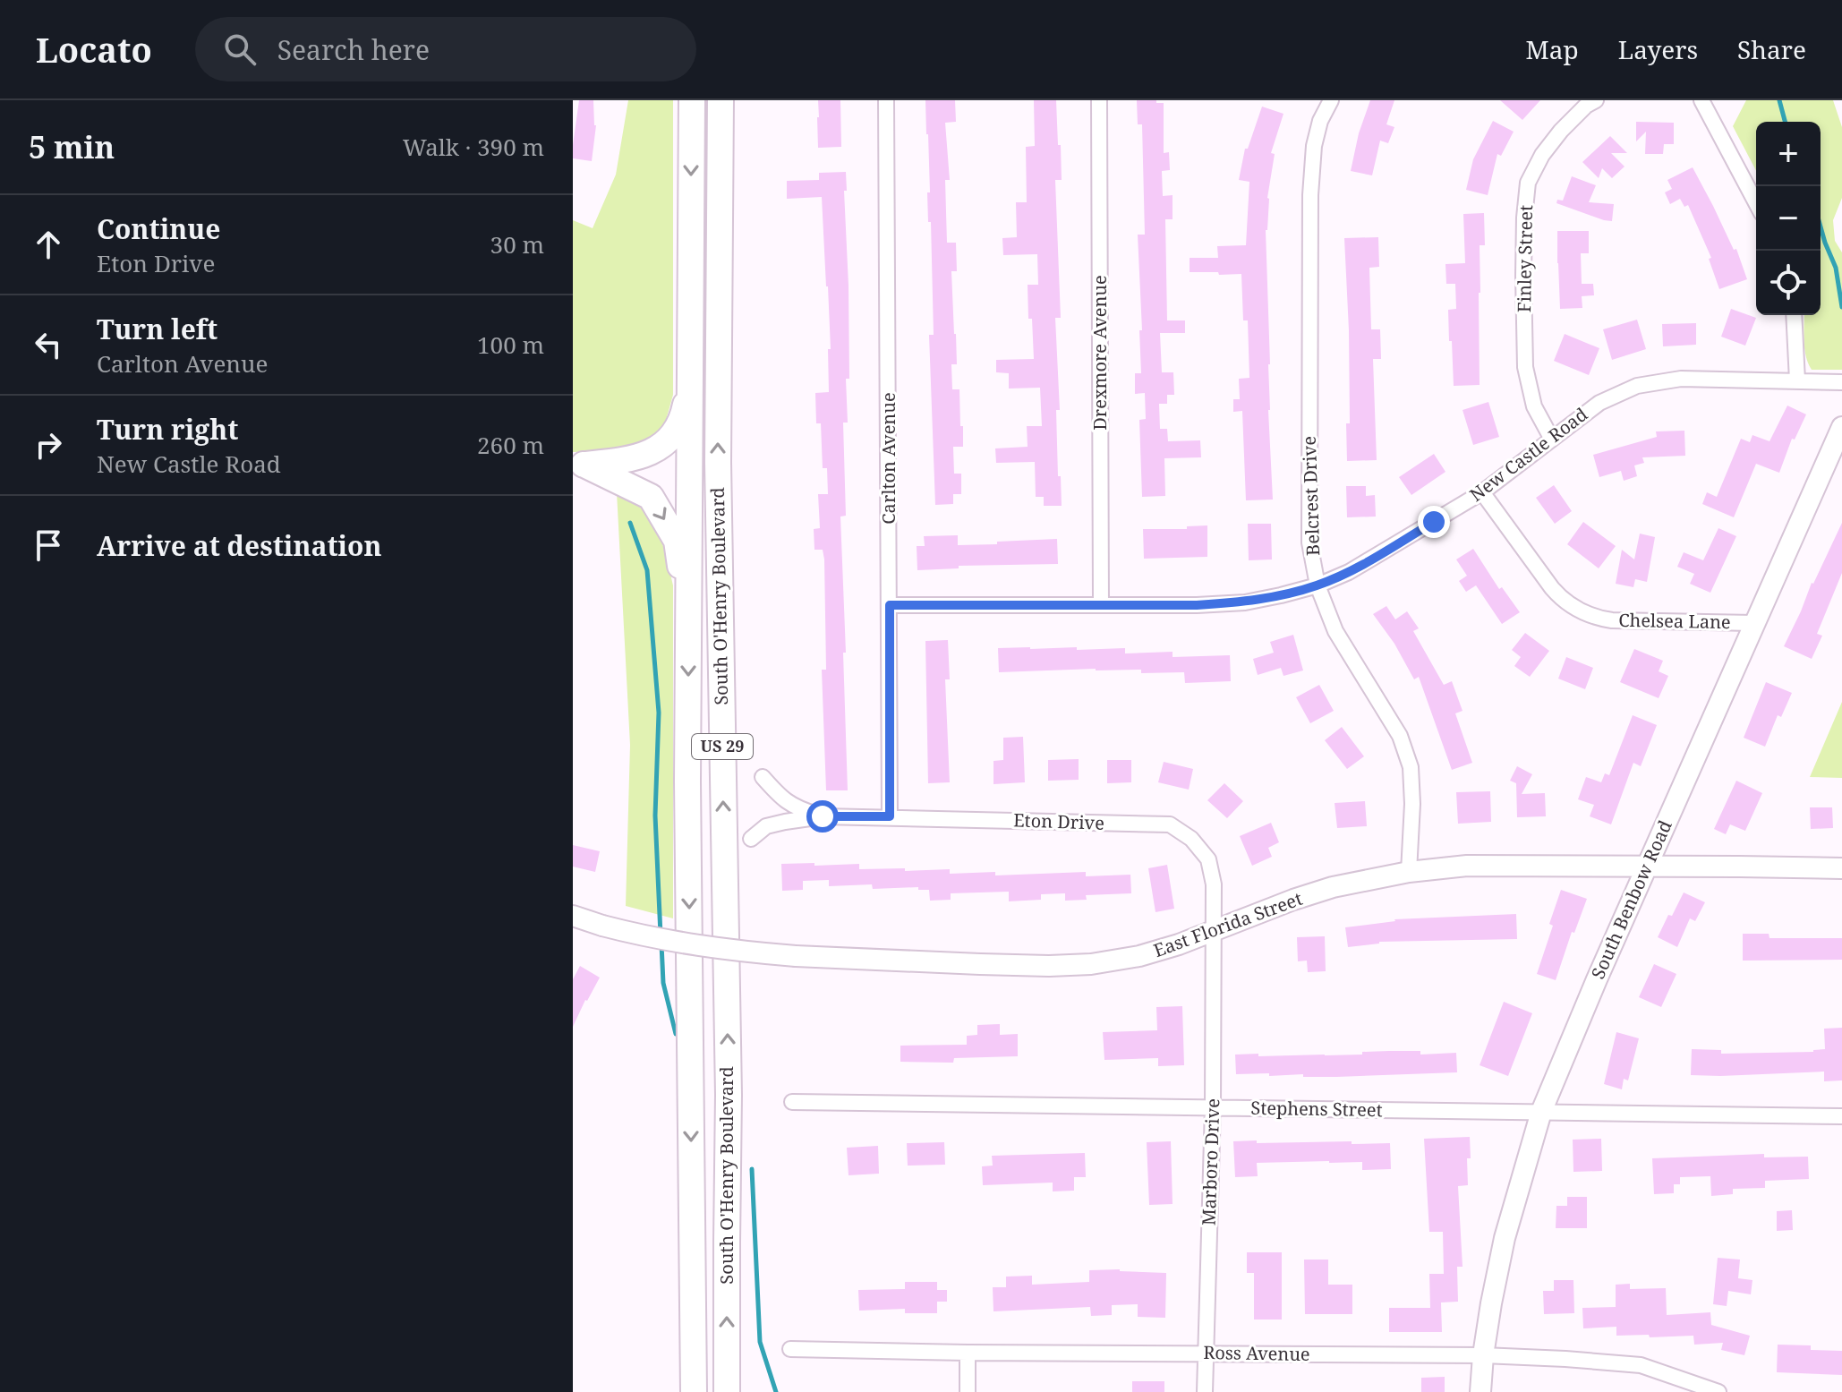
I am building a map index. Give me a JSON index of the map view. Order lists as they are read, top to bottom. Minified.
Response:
{"streets":{"highway":["South O'Henry Boulevard","US 29"],"main road":["South Benbow Road","East Florida Street"],"street":["Finley Street","Drexmore Avenue","New Castle Road","Carlton Avenue","Belcrest Drive","Chelsea Lane","Eton Drive","Stephens Street","Marboro Drive","Ross Avenue"]},"crossings":[["Finley Street","New Castle Road"],["Drexmore Avenue","New Castle Road"],["New Castle Road","Carlton Avenue"],["New Castle Road","Belcrest Drive"],["New Castle Road","Chelsea Lane"],["Carlton Avenue","Eton Drive"],["Belcrest Drive","East Florida Street"],["Chelsea Lane","South Benbow Road"],["Eton Drive","East Florida Street"],["Eton Drive","Marboro Drive"],["South Benbow Road","East Florida Street"],["South Benbow Road","Stephens Street"],["South Benbow Road","Ross Avenue"],["East Florida Street","Marboro Drive"],["Stephens Street","Marboro Drive"],["Marboro Drive","Ross Avenue"]],"page":{"header":"Locato","search":"Search here","nav":["Map","Layers","Share"],"heading":["5 min","Walk · 390 m"],"map_buttons":["+","−"],"list":[["Continue","Eton Drive","30 m"],["Turn left","Carlton Avenue","100 m"],["Turn right","New Castle Road","260 m"],"Arrive at destination"]}}
